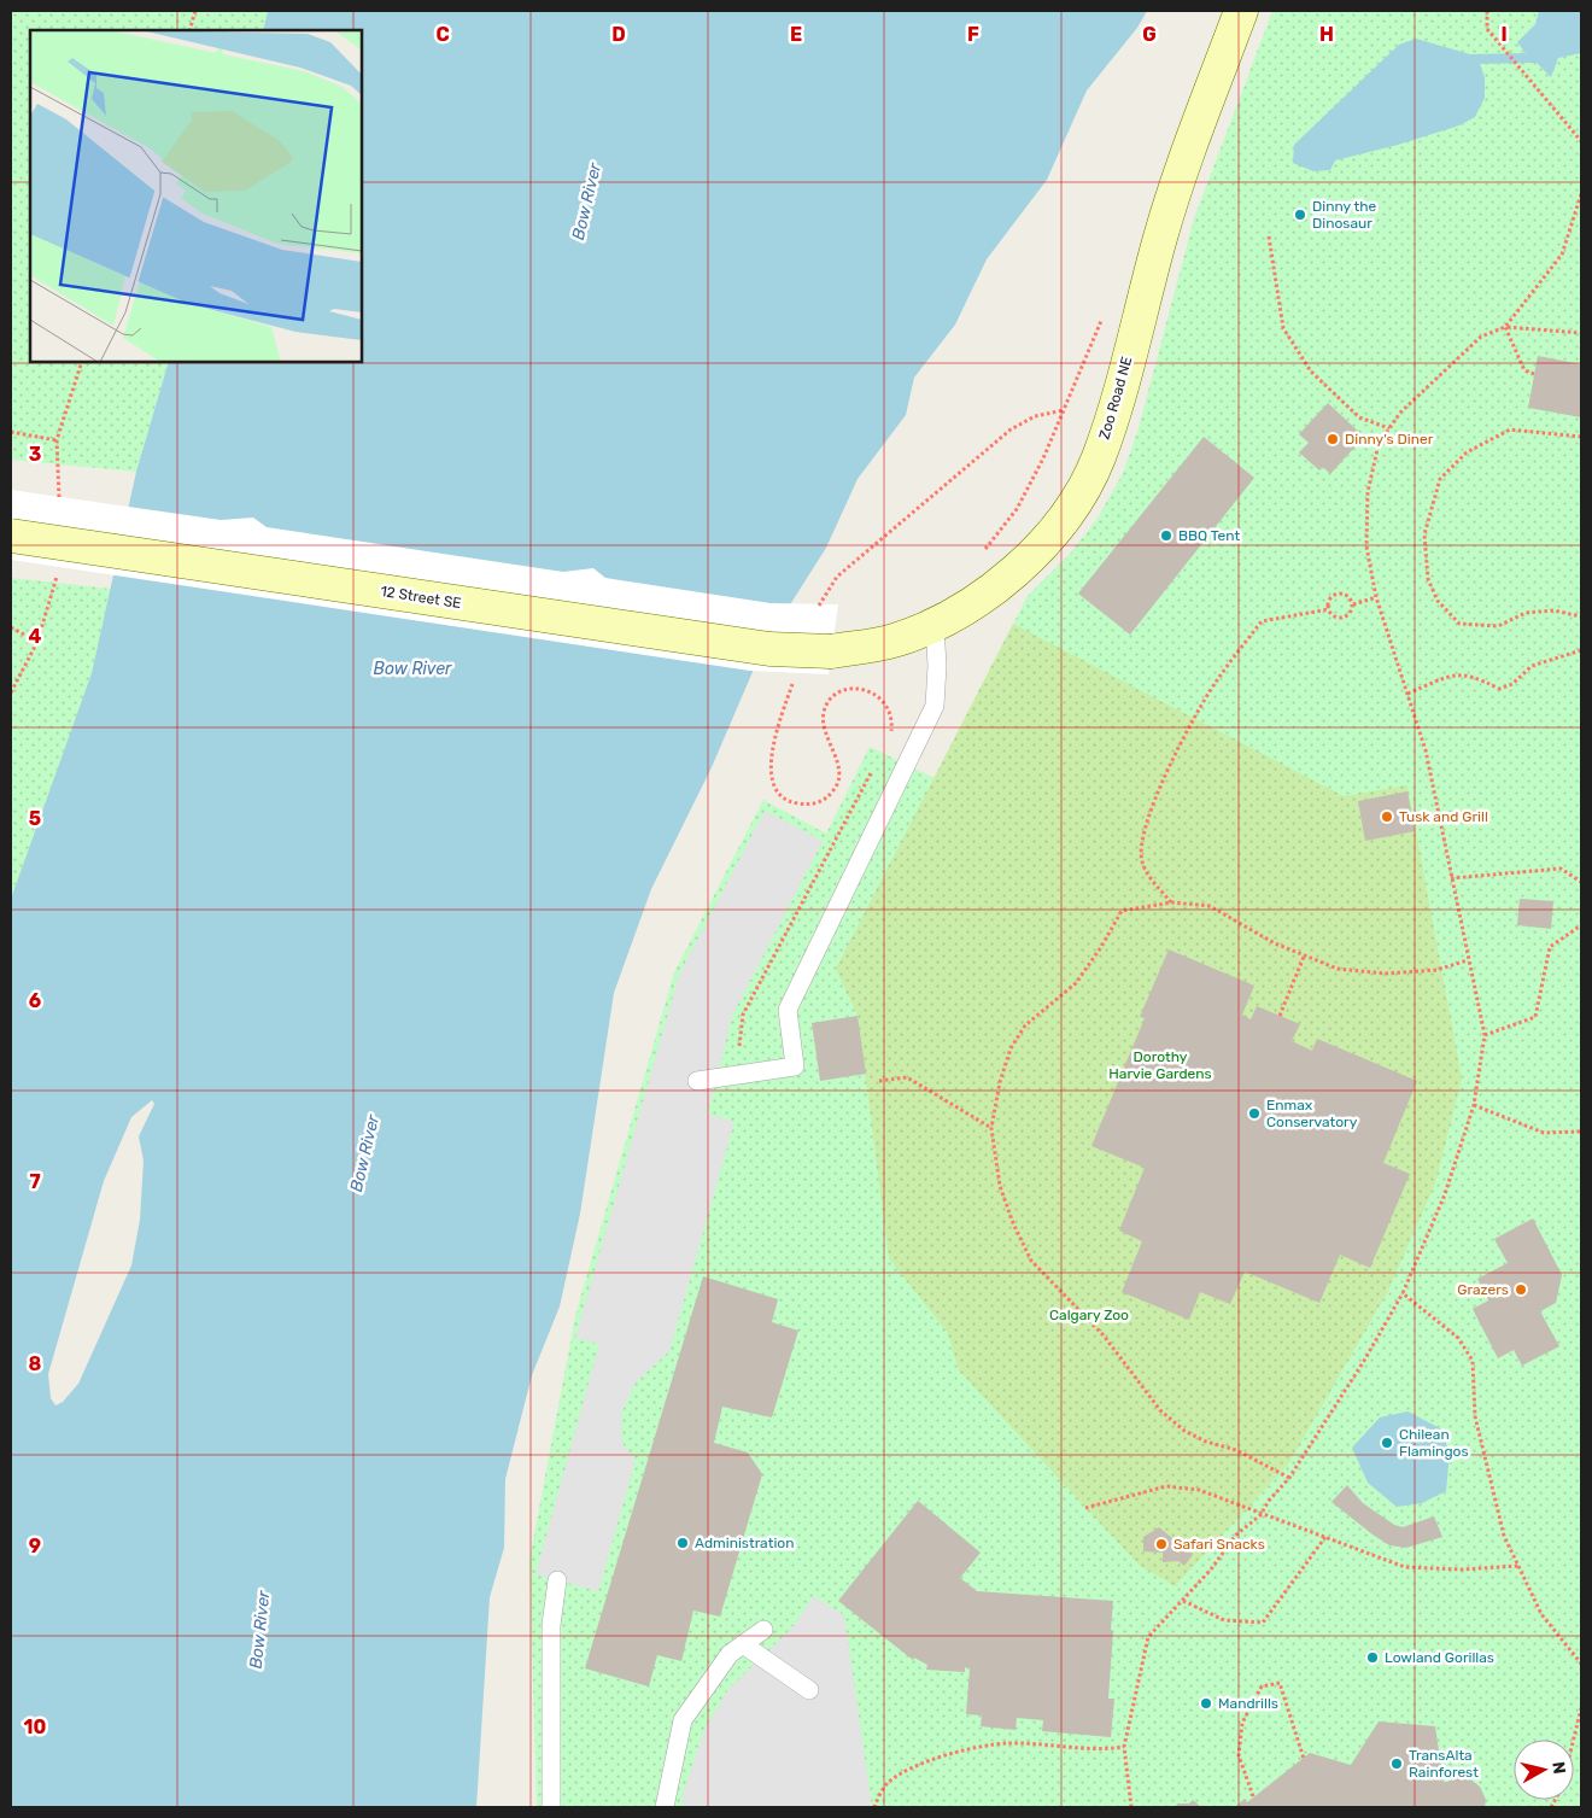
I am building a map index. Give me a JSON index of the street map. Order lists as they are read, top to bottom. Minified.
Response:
{"streets":{"street":["Zoo Road NE","12 Street SE"]},"crossings":[["Zoo Road NE","12 Street SE"]],"water":["Bow River"],"parks":["Dorothy Harvie Gardens","Calgary Zoo"],"places":["Dinny the Dinosaur","Dinny's Diner","BBQ Tent","Tusk and Grill","Enmax Conservatory","Grazers","Chilean Flamingos","Administration","Safari Snacks","Lowland Gorillas","Mandrills","TransAlta Rainforest"],"north":"right","grid":{"columns":["C","D","E","F","G","H","I"],"rows":["3","4","5","6","7","8","9","10"]}}
